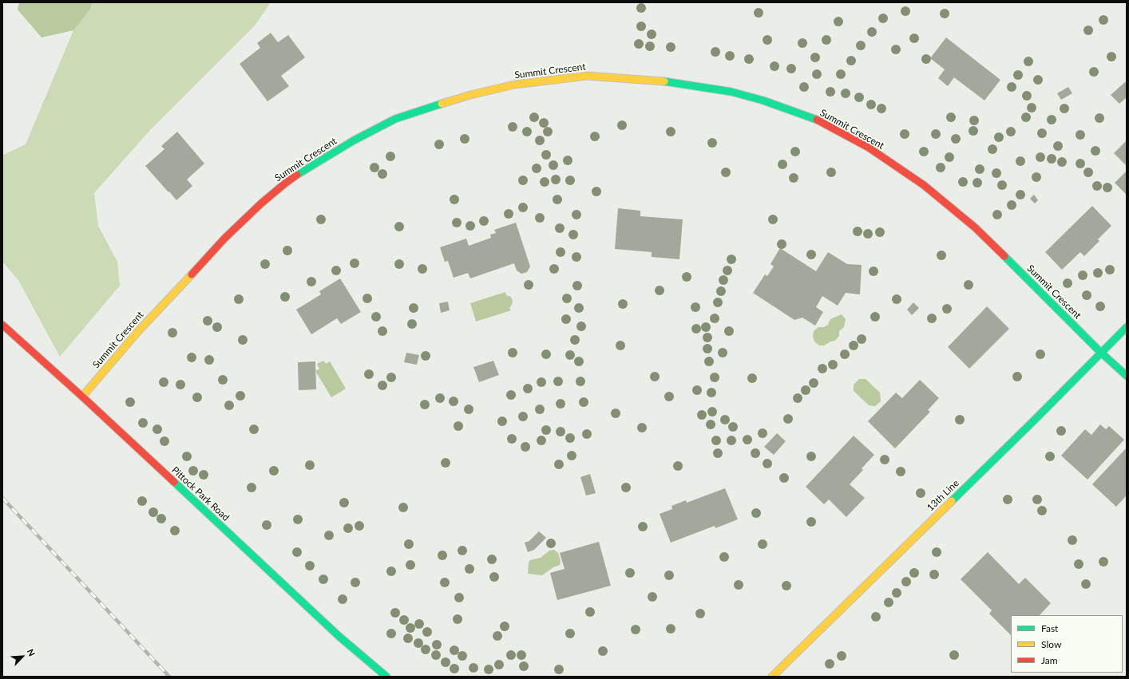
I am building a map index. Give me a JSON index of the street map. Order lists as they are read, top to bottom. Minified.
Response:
{"streets":{"street":["Summit Crescent","Pittock Park Road","13th Line"]},"crossings":[["Summit Crescent","Pittock Park Road"],["Summit Crescent","13th Line"]],"legend":["Fast","Slow","Jam"],"north":"top right"}
